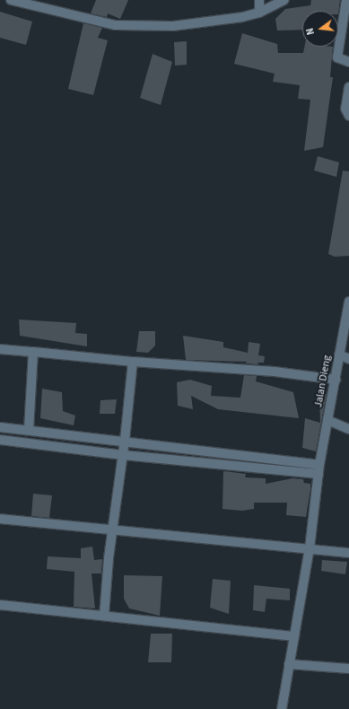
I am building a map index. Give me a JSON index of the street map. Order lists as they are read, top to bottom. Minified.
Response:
{"streets":{"street":["Jalan Dieng"]},"north":"left"}
